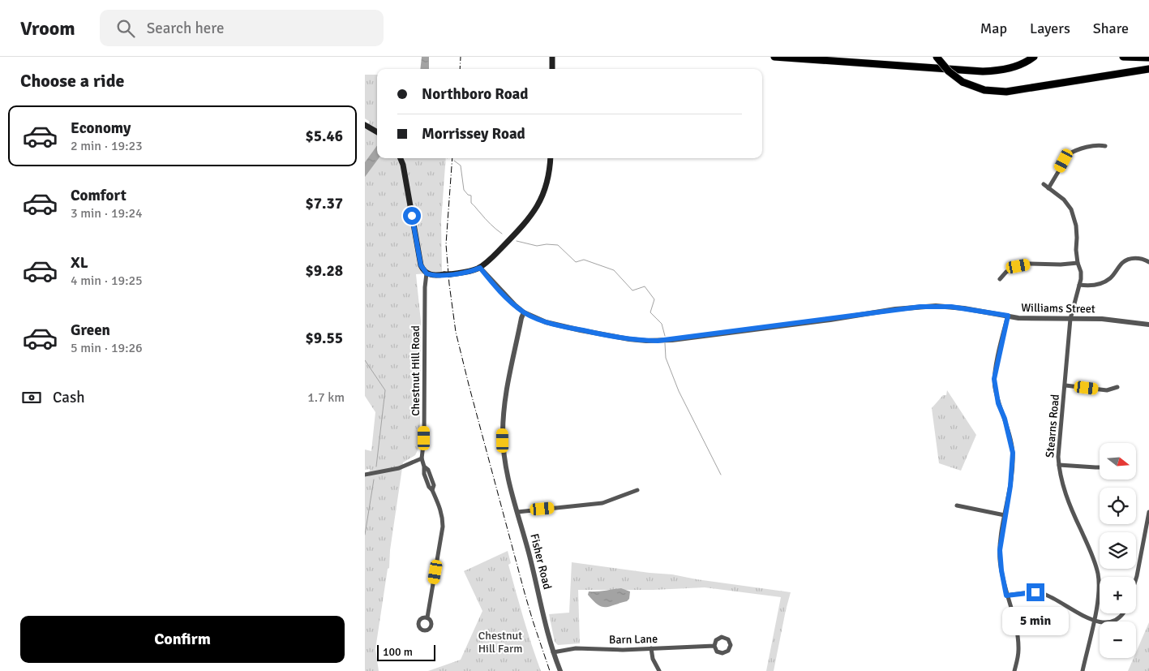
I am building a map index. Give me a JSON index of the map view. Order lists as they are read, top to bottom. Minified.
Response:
{"streets":{"street":["Williams Street","Chestnut Hill Road","Stearns Road","Fisher Road","Barn Lane"]},"crossings":[["Williams Street","Stearns Road"],["Williams Street","Fisher Road"],["Fisher Road","Barn Lane"]],"parks":["Chestnut Hill Farm"],"scale_bar":"100 m","north":"right","page":{"header":"Vroom","search":"Search here","nav":["Map","Layers","Share"],"heading":"Choose a ride","banner":["Northboro Road","Morrissey Road"],"list":[{"name":"Economy","note":"2 min · 19:23","value":"$5.46"},{"name":"Comfort","note":"3 min · 19:24","value":"$7.37"},{"name":"XL","note":"4 min · 19:25","value":"$9.28"},{"name":"Green","note":"5 min · 19:26","value":"$9.55"}],"pay":["Cash","1.7 km"],"map_buttons":["+","−"],"bubble":"5 min","buttons":"Confirm","scale":"100 m"}}
